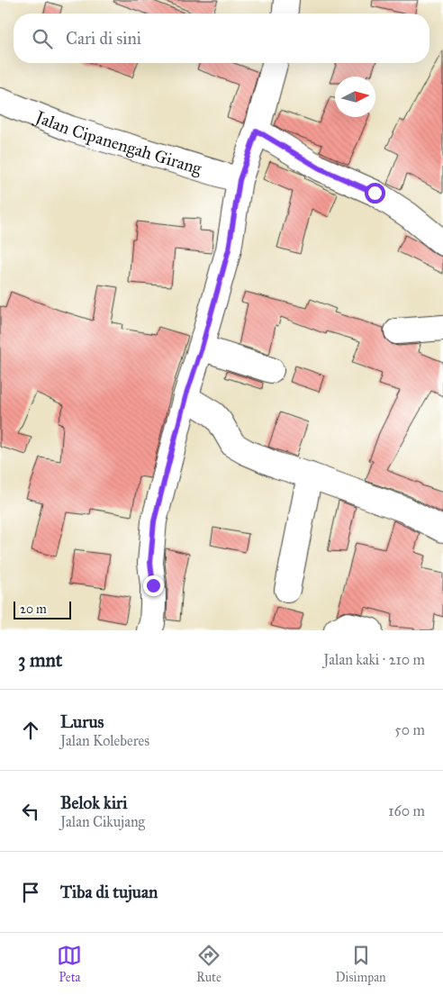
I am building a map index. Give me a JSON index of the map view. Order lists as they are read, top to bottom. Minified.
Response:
{"streets":{"street":["Jalan Cipanengah Girang"]},"scale_bar":"20 m","north":"right","page":{"search":"Cari di sini","scale":"20 m","heading":["3 mnt","Jalan kaki · 210 m"],"list":[["Lurus","Jalan Koleberes","50 m"],["Belok kiri","Jalan Cikujang","160 m"],"Tiba di tujuan"],"nav":["Peta","Rute","Disimpan"]}}
